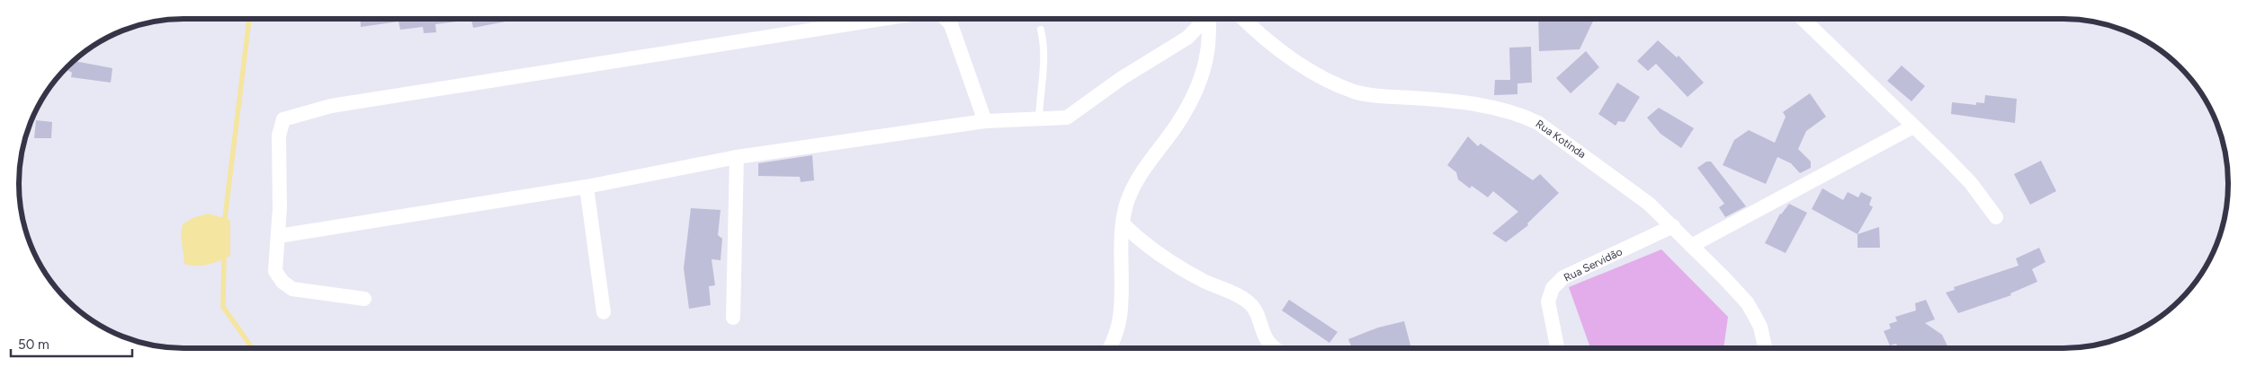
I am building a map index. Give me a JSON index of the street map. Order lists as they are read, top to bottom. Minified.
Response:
{"streets":{"street":["Rua Kotinda","Rua Servidão"]},"crossings":[["Rua Kotinda","Rua Servidão"]],"scale_bar":"50 m"}
